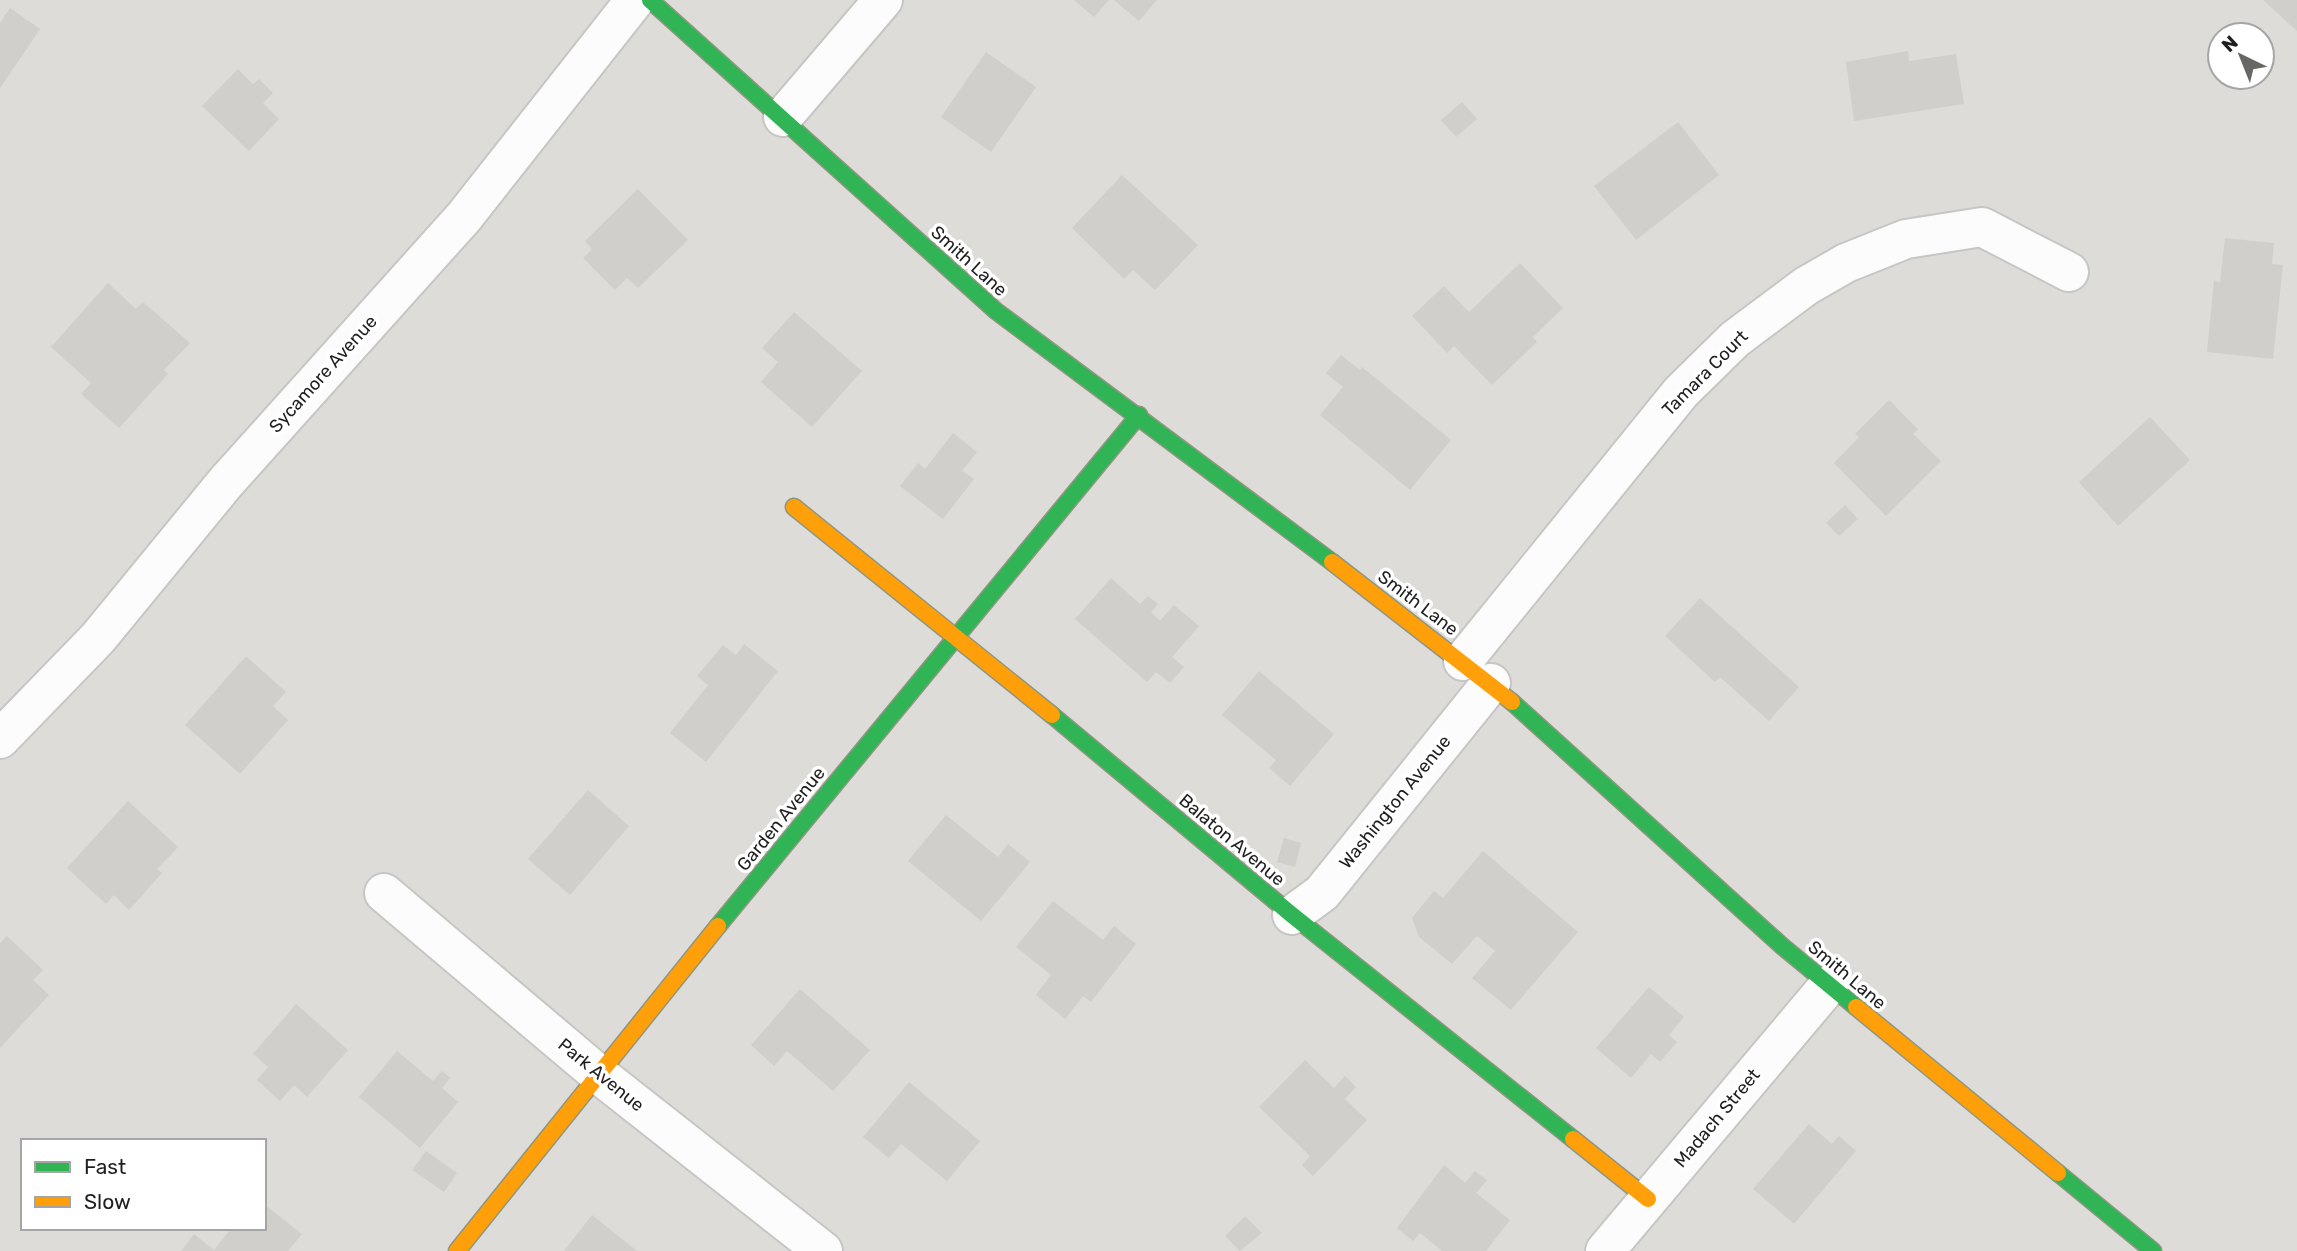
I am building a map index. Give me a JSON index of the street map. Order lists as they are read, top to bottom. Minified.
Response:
{"streets":{"street":["Smith Lane","Tamara Court","Sycamore Avenue","Washington Avenue","Garden Avenue","Balaton Avenue","Park Avenue","Madach Street"]},"crossings":[["Smith Lane","Tamara Court"],["Smith Lane","Washington Avenue"],["Smith Lane","Garden Avenue"],["Smith Lane","Madach Street"],["Tamara Court","Washington Avenue"],["Washington Avenue","Balaton Avenue"],["Garden Avenue","Balaton Avenue"],["Garden Avenue","Park Avenue"],["Balaton Avenue","Madach Street"]],"legend":["Fast","Slow"],"north":"top left"}
